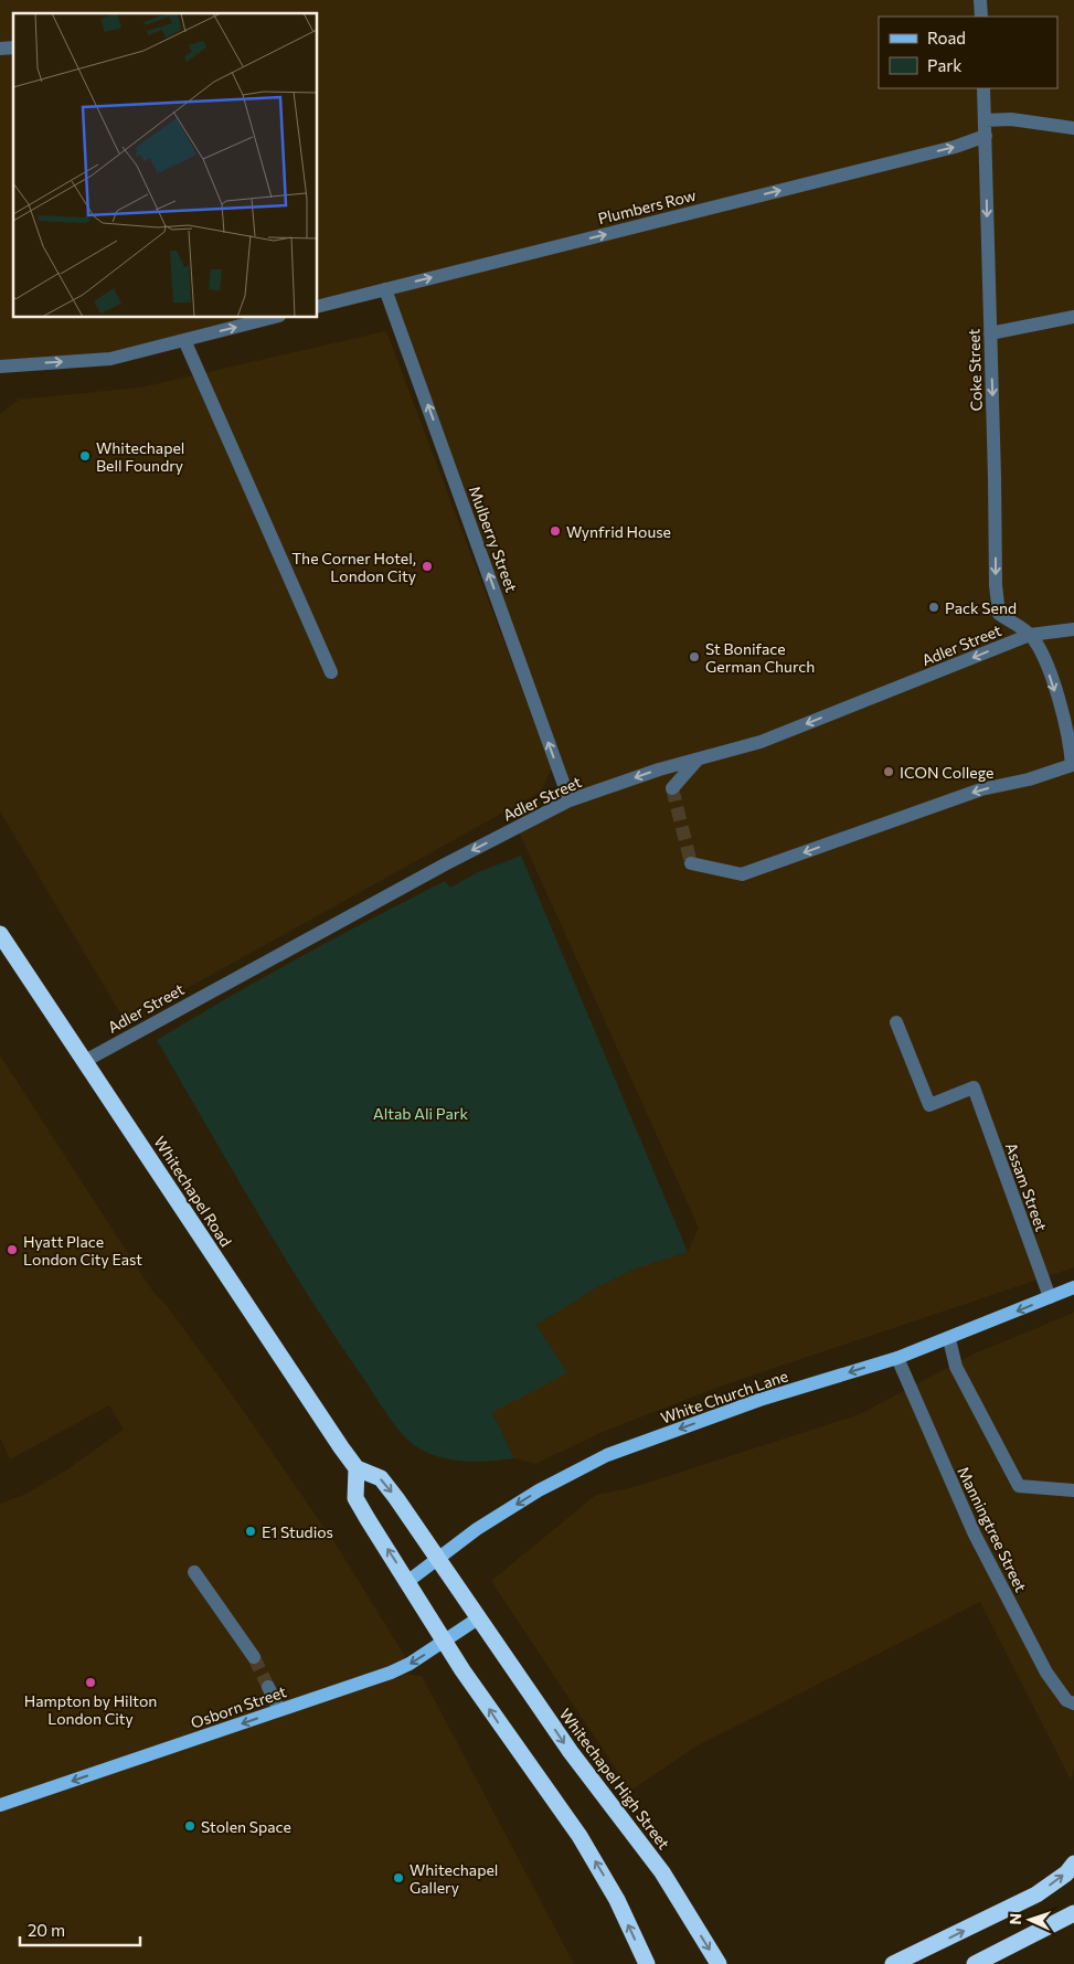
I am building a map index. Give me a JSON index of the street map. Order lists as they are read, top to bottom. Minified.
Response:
{"streets":{"highway":["Whitechapel Road","Whitechapel High Street"],"main road":["White Church Lane","Osborn Street"],"street":["Plumbers Row","Coke Street","Mulberry Street","Adler Street","Assam Street","Manningtree Street"]},"crossings":[["Plumbers Row","Coke Street"],["Plumbers Row","Mulberry Street"],["Coke Street","Adler Street"],["Mulberry Street","Adler Street"],["Adler Street","Whitechapel Road"],["Assam Street","White Church Lane"],["White Church Lane","Manningtree Street"],["Osborn Street","Whitechapel High Street"]],"one_way":["Plumbers Row","Coke Street","Mulberry Street","Adler Street","White Church Lane","Osborn Street"],"parks":["Altab Ali Park"],"places":["Whitechapel Bell Foundry","Wynfrid House","The Corner Hotel, London City","Pack Send","St Boniface German Church","ICON College","Hyatt Place London City East","E1 Studios","Hampton by Hilton London City","Stolen Space","Whitechapel Gallery"],"legend":["Road","Park"],"scale_bar":"20 m","north":"left"}
